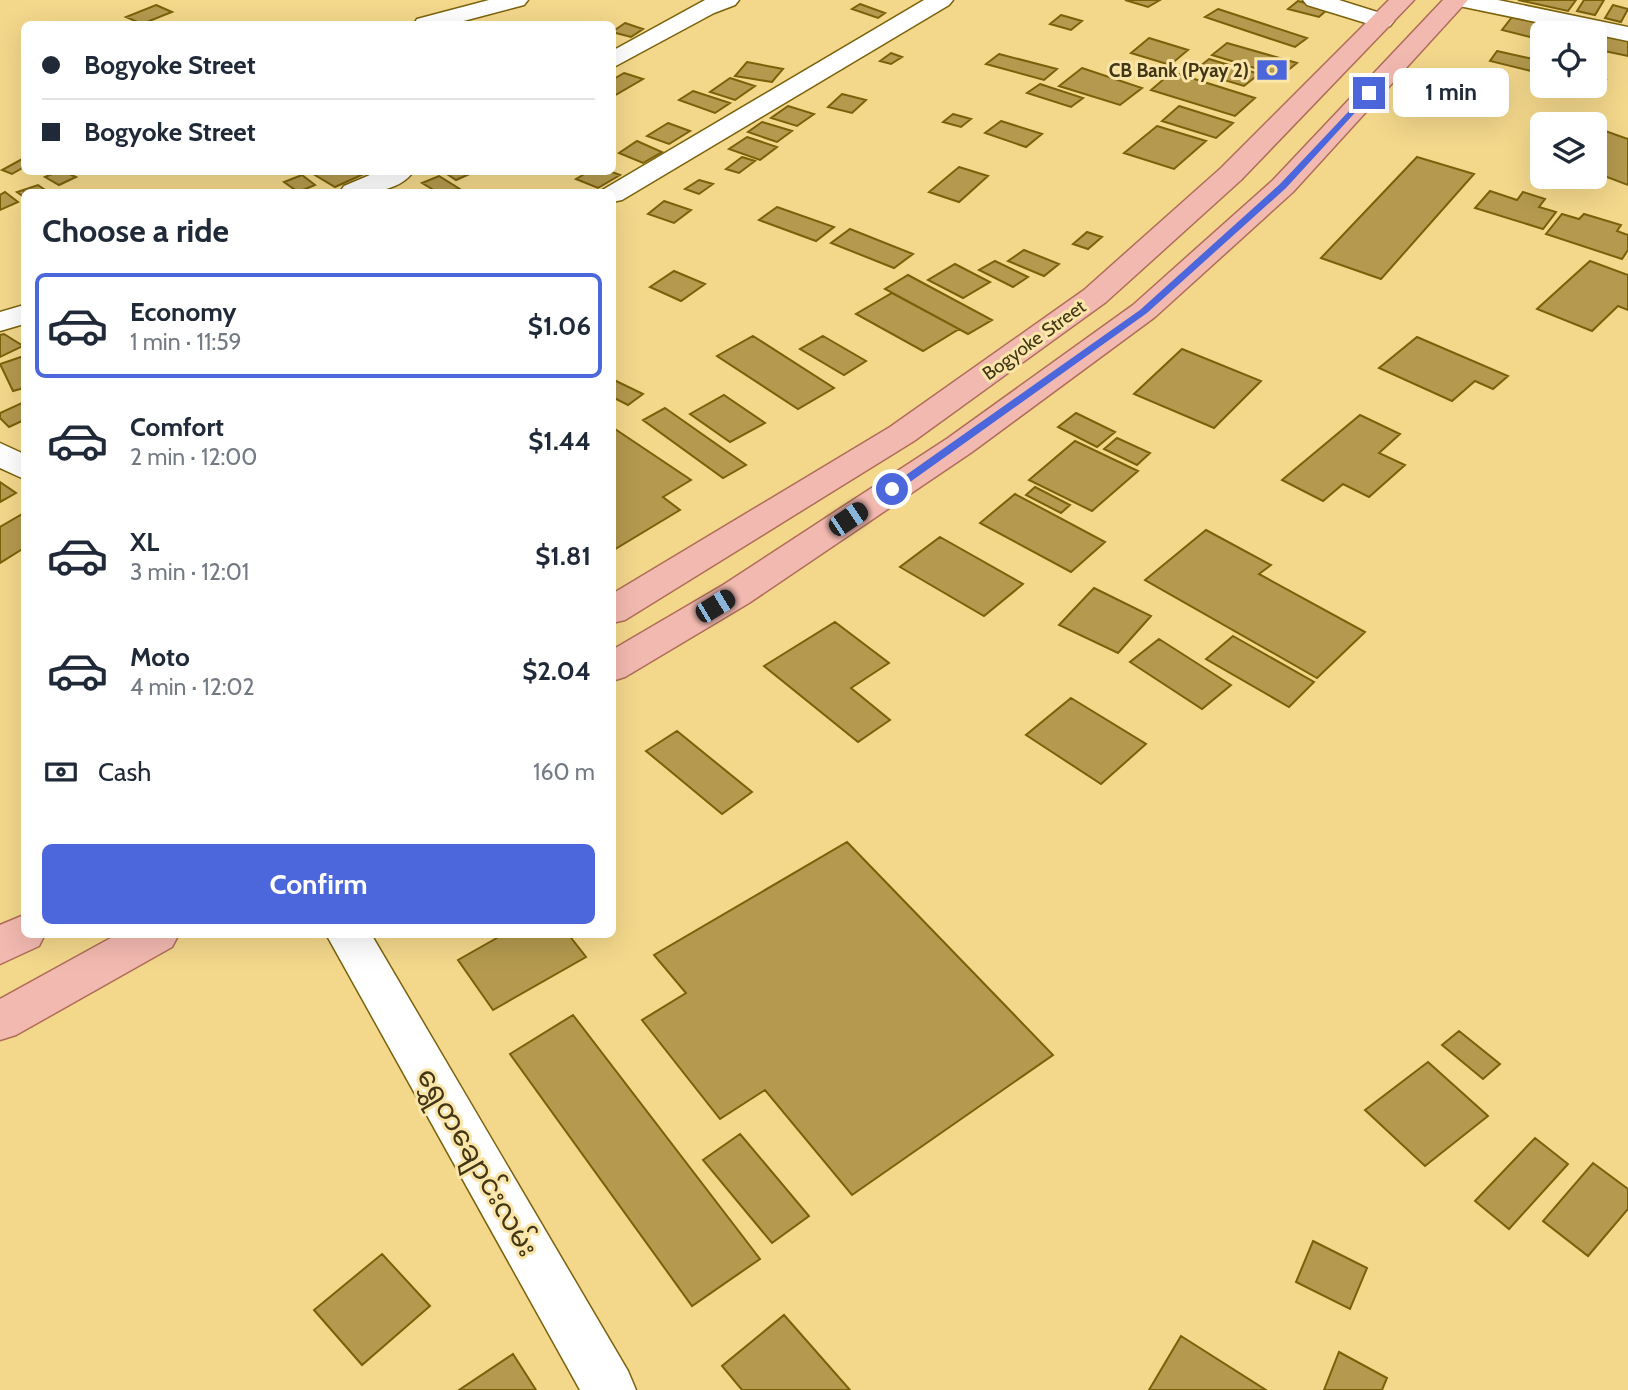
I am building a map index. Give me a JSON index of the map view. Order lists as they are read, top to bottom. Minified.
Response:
{"streets":{"main road":["Bogyoke Street"],"street":["ရွှေတချောင်းလမ်း"]},"places":{"bank":["CB Bank (Pyay 2)"]},"page":{"banner":["Bogyoke Street","Bogyoke Street"],"bubble":"1 min","heading":"Choose a ride","list":[{"name":"Economy","note":"1 min · 11:59","value":"$1.06"},{"name":"Comfort","note":"2 min · 12:00","value":"$1.44"},{"name":"XL","note":"3 min · 12:01","value":"$1.81"},{"name":"Moto","note":"4 min · 12:02","value":"$2.04"}],"pay":["Cash","160 m"],"buttons":"Confirm"}}
